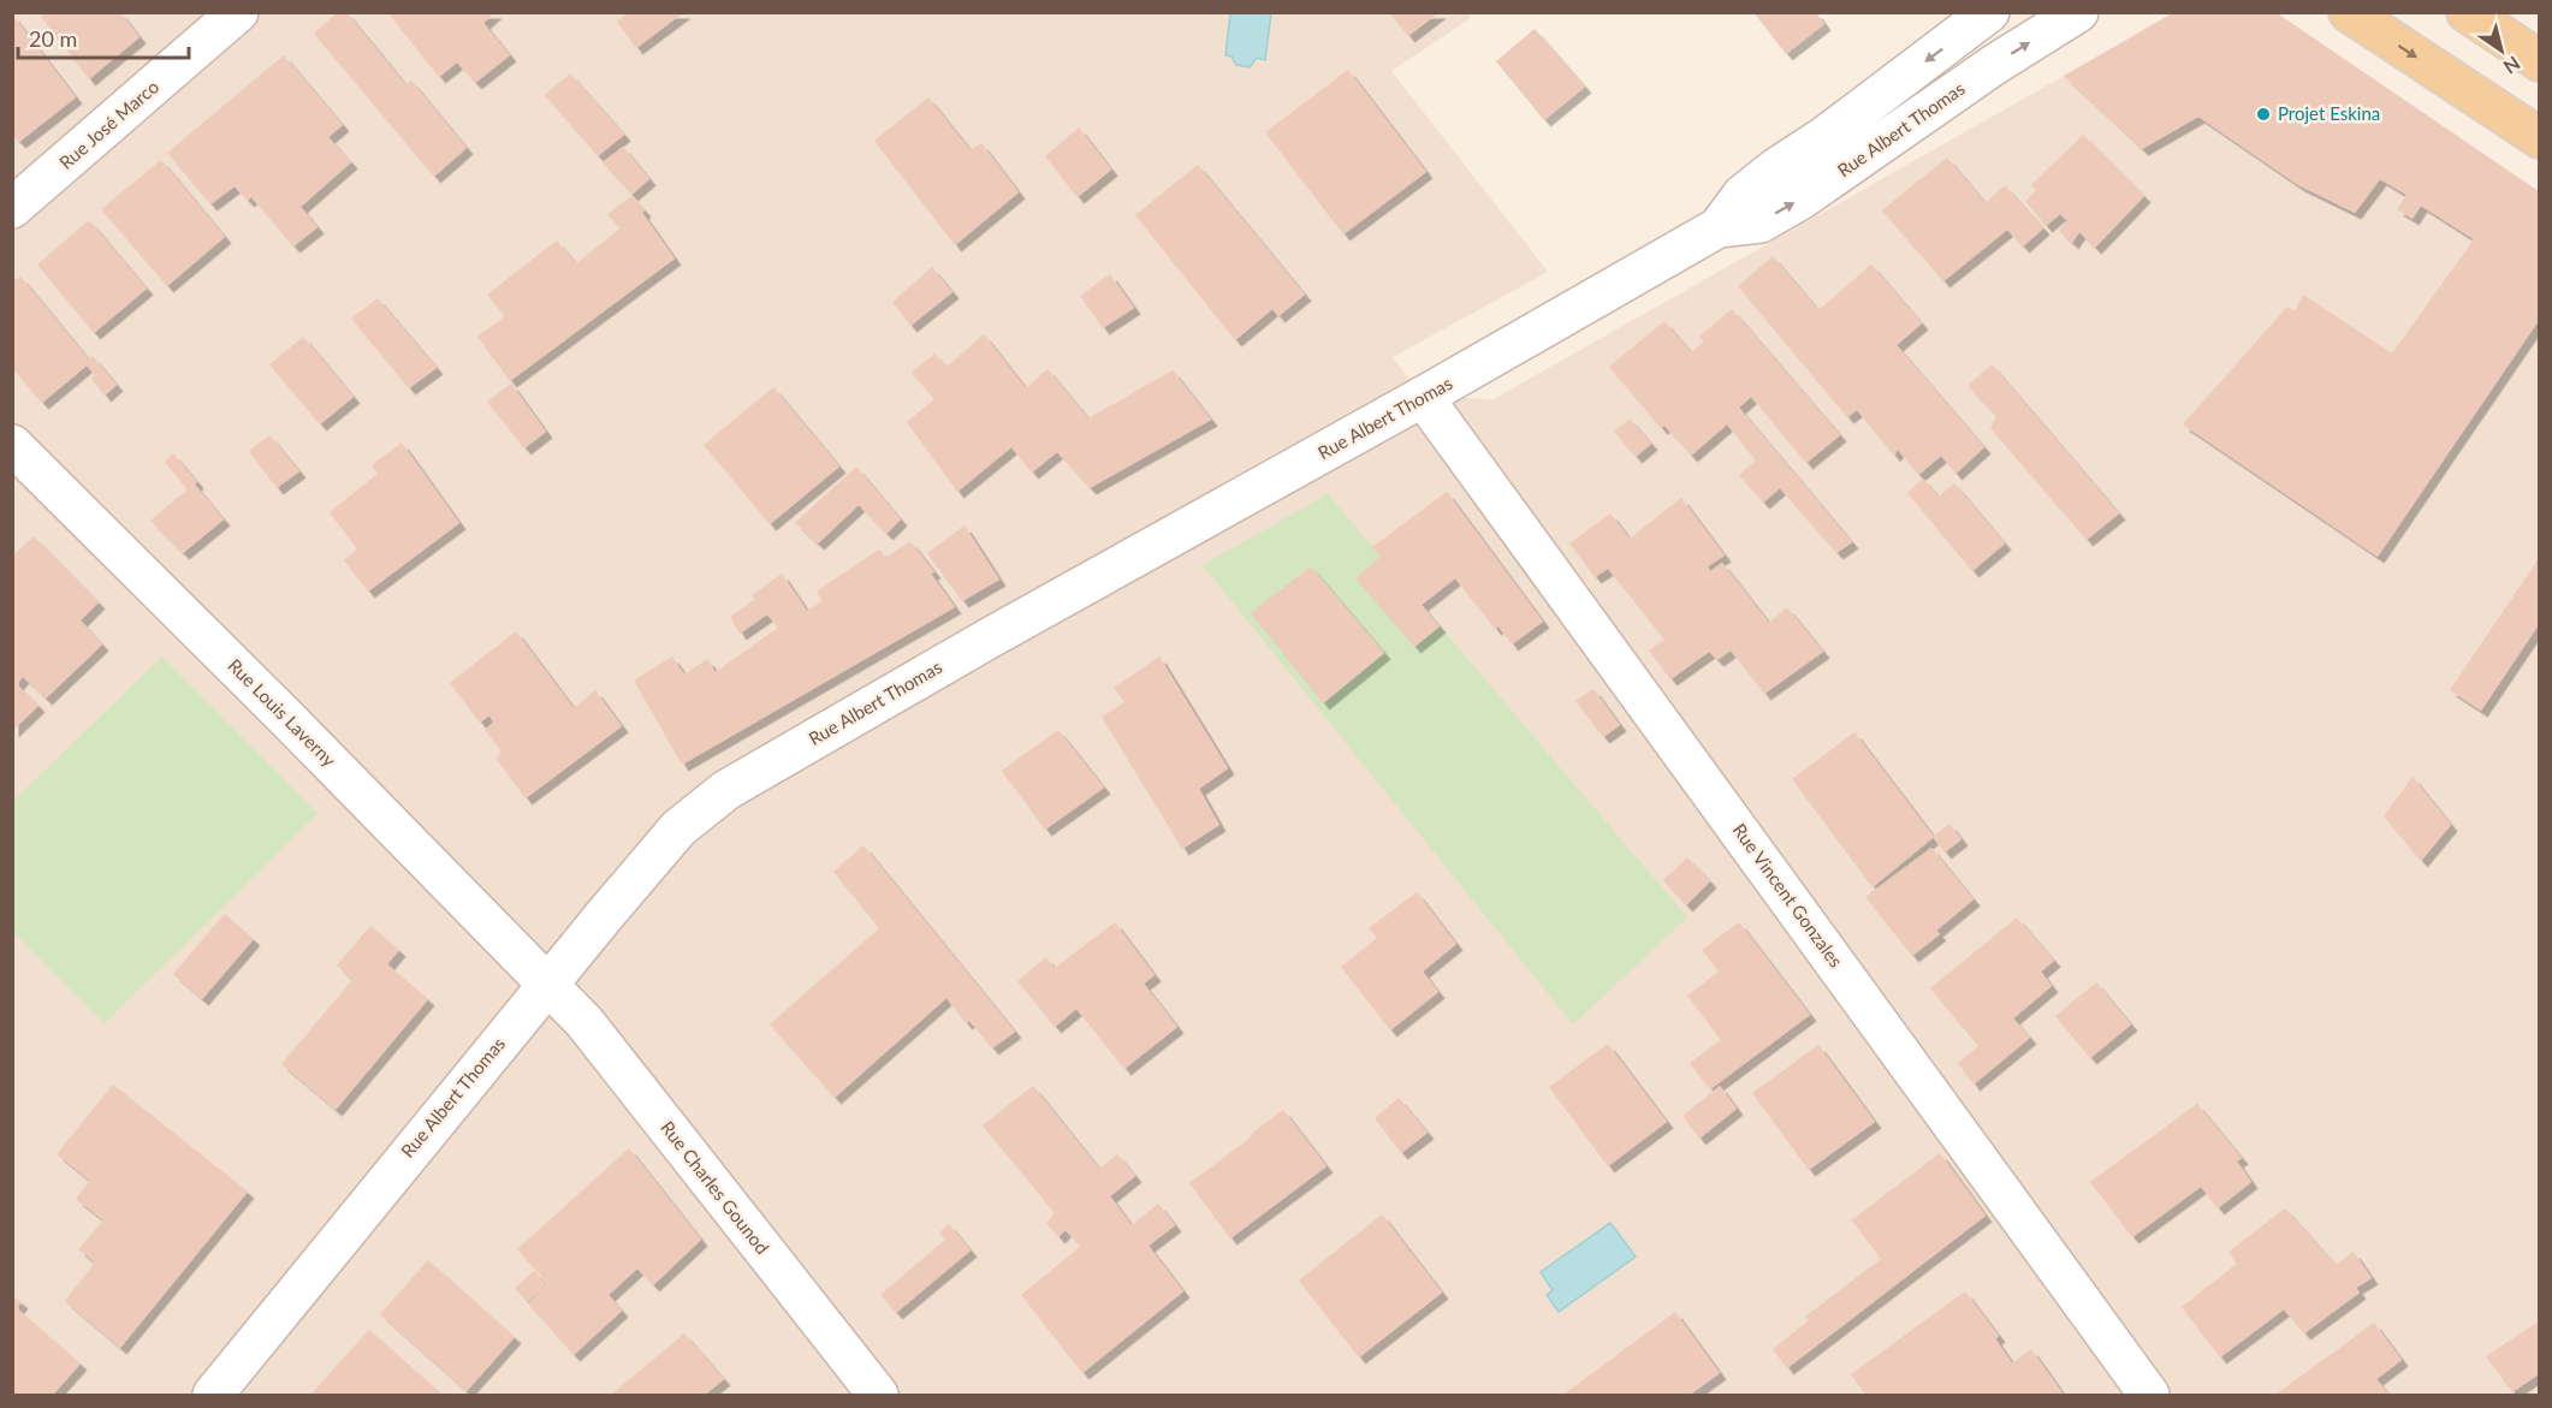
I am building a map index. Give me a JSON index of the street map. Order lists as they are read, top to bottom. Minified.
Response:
{"streets":{"street":["Rue José Marco","Rue Albert Thomas","Rue Louis Laverny","Rue Vincent Gonzales","Rue Charles Gounod"]},"crossings":[["Rue Albert Thomas","Rue Louis Laverny"],["Rue Albert Thomas","Rue Vincent Gonzales"],["Rue Albert Thomas","Rue Charles Gounod"],["Rue Louis Laverny","Rue Charles Gounod"]],"places":["Projet Eskina"],"scale_bar":"20 m","north":"bottom right"}
